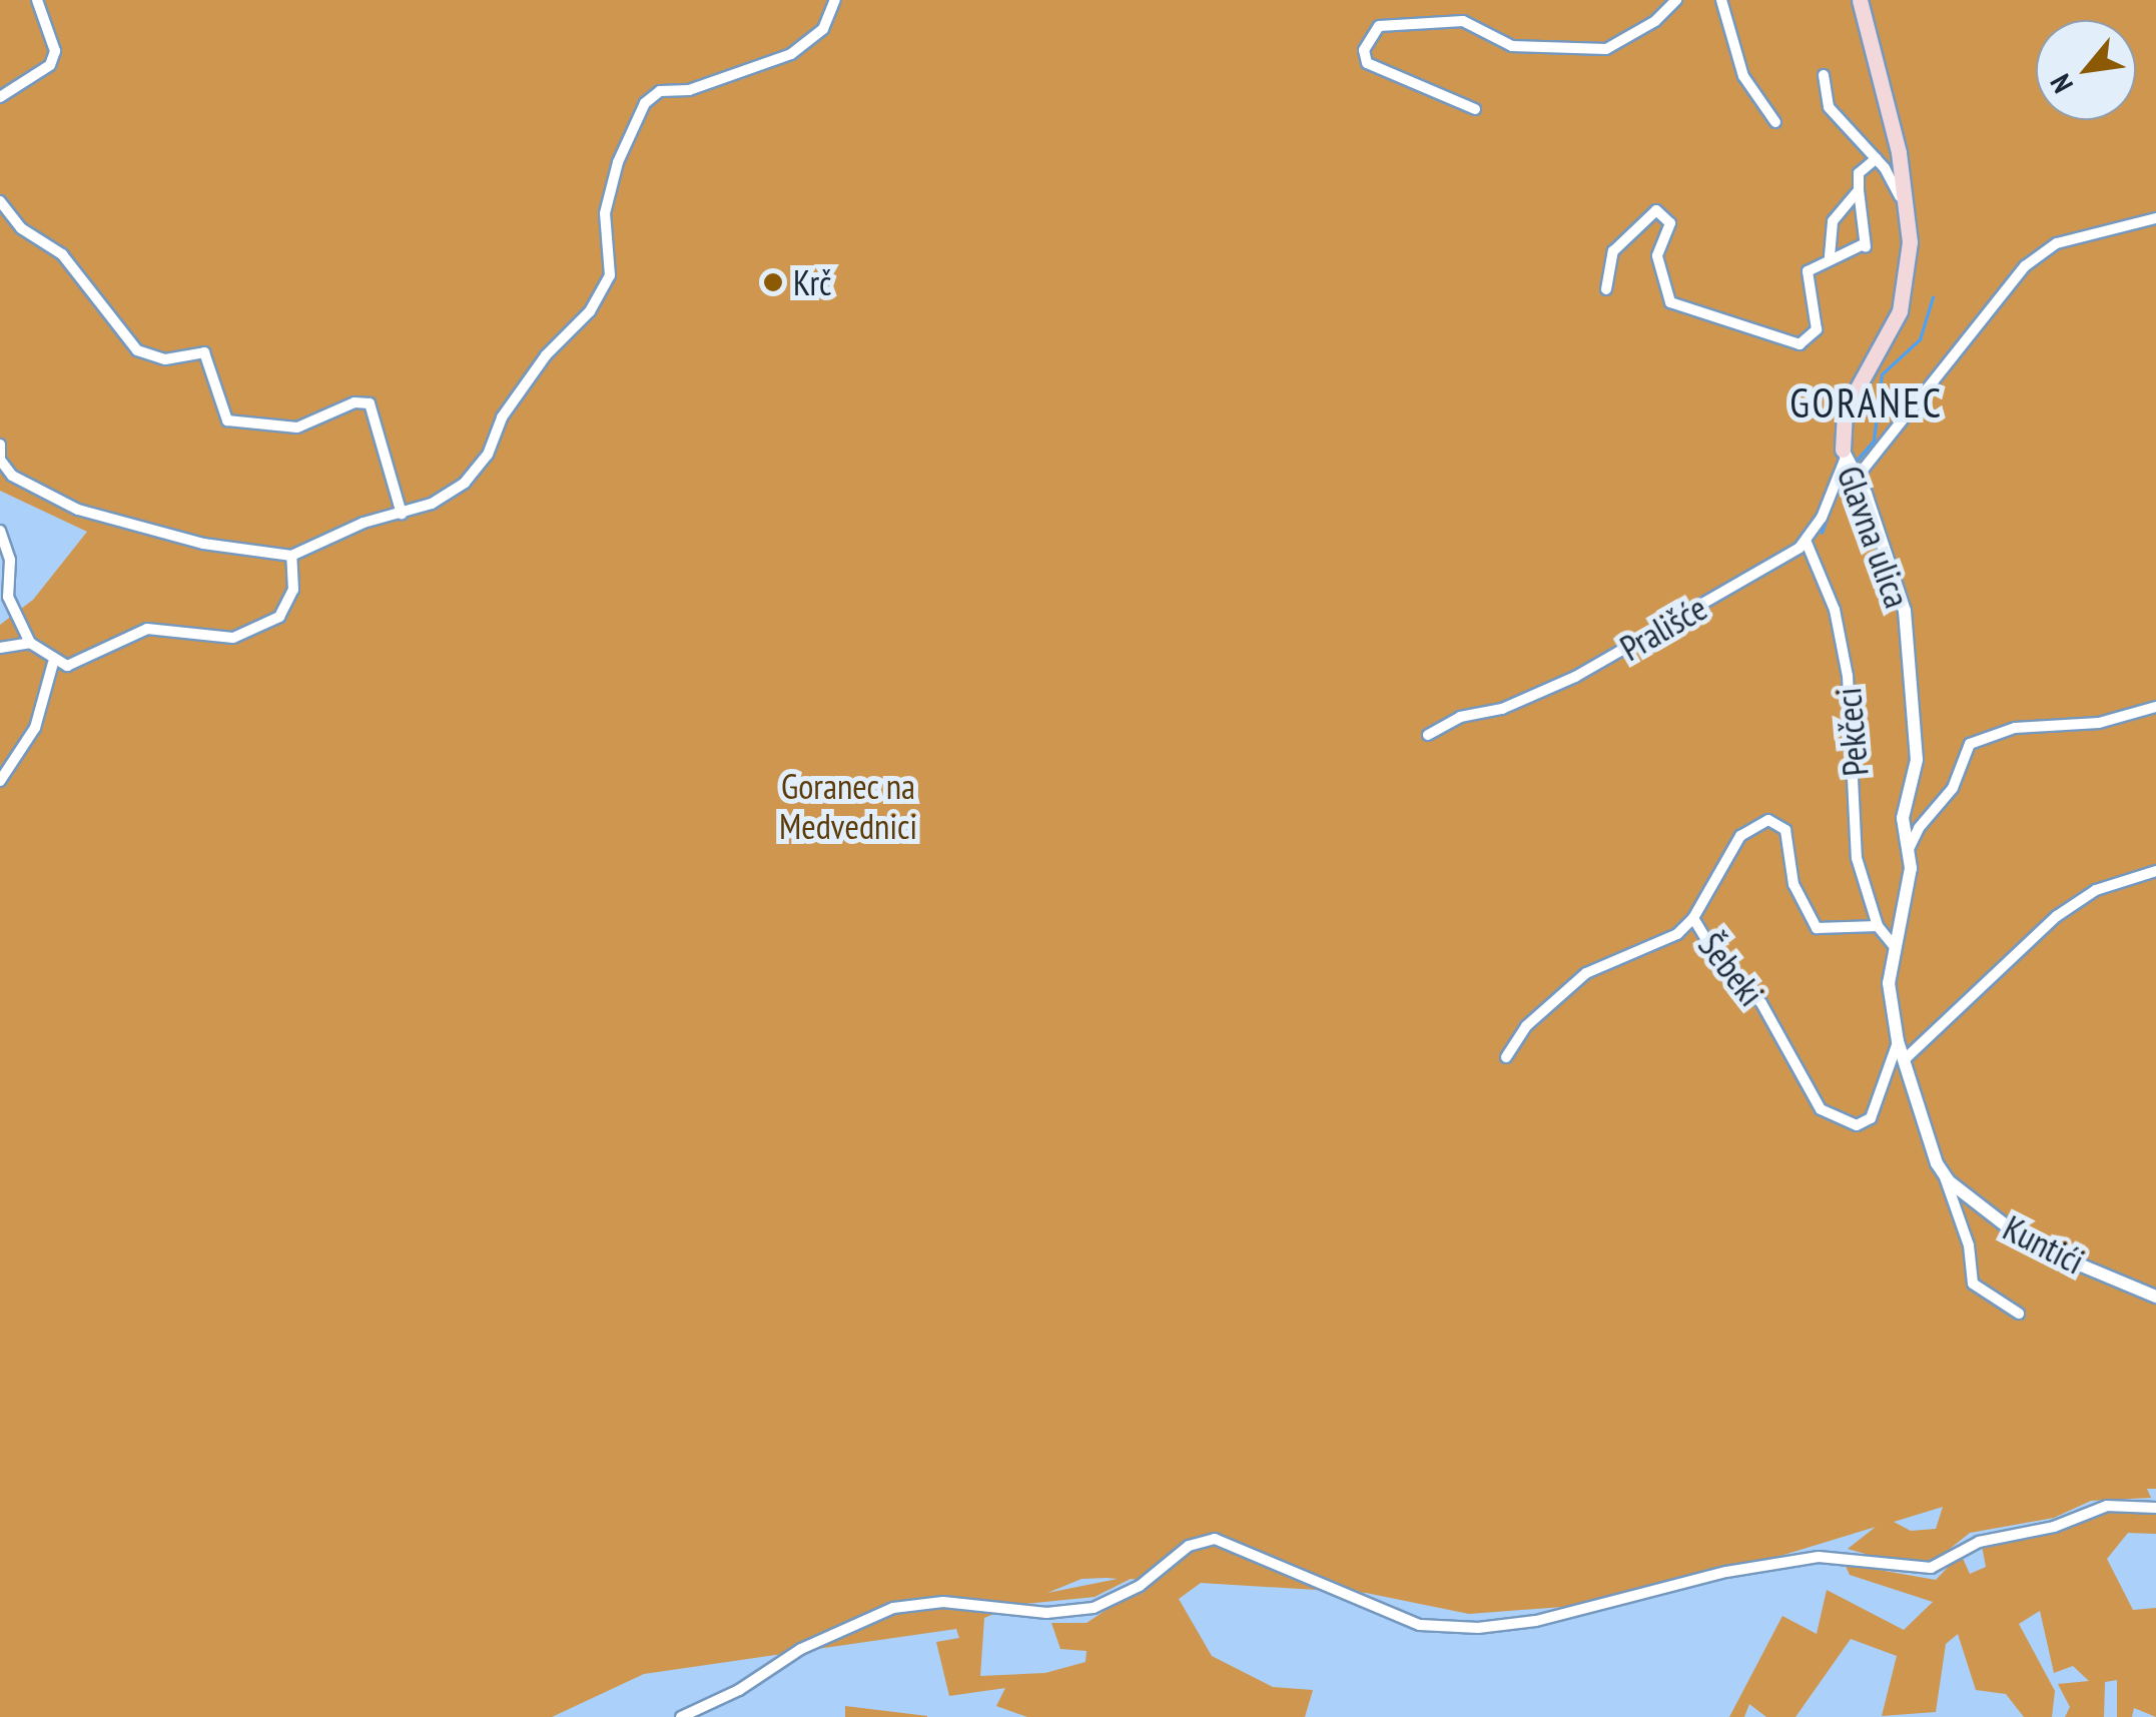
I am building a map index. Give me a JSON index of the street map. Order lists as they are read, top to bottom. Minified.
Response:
{"streets":{"main road":["Glavna ulica"],"street":["Prališće","Pekčeci","Šebeki","Kuntići"]},"crossings":[["Glavna ulica","Pekčeci"],["Glavna ulica","Šebeki"],["Glavna ulica","Kuntići"],["Prališće","Pekčeci"],["Šebeki","Kuntići"]],"districts":["GORANEC"],"parks":["Goranec na Medvednici"],"places":["Krč"],"north":"bottom left"}
